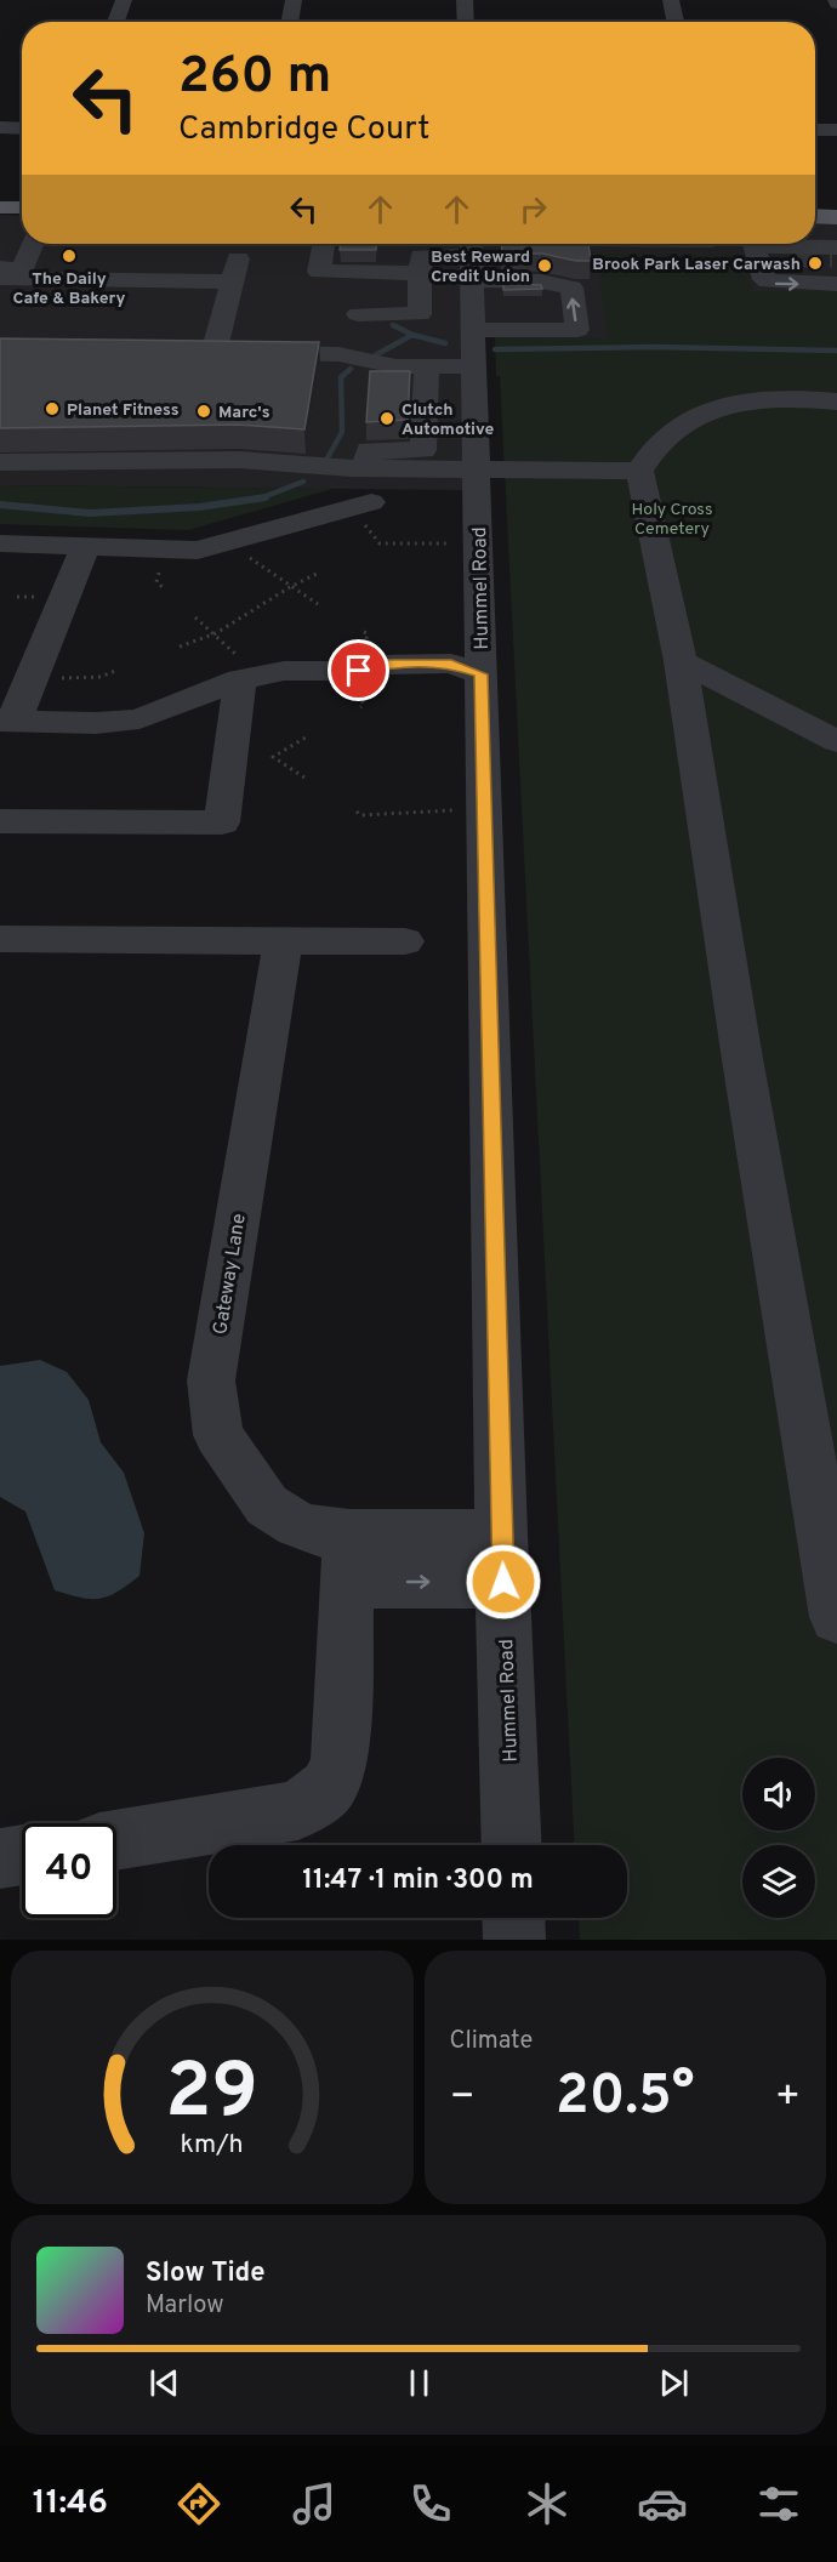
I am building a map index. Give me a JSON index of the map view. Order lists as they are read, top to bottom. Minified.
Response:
{"streets":{"street":["Hummel Road","Gateway Lane"]},"crossings":[["Hummel Road","Gateway Lane"]],"parks":["Holy Cross Cemetery"],"places":["The Daily Cafe & Bakery","Brook Park Laser Carwash","Best Reward Credit Union","Planet Fitness","Marc's","Clutch Automotive"],"page":{"turn":["260 m","Cambridge Court"],"limit":"40","trip":"11:47 · 1 min · 300 m","tile":"Climate","heat":["−","20.5°","+"],"song":["Slow Tide","Marlow"],"tabs":"11:46","gauge":["29","km/h"]}}
